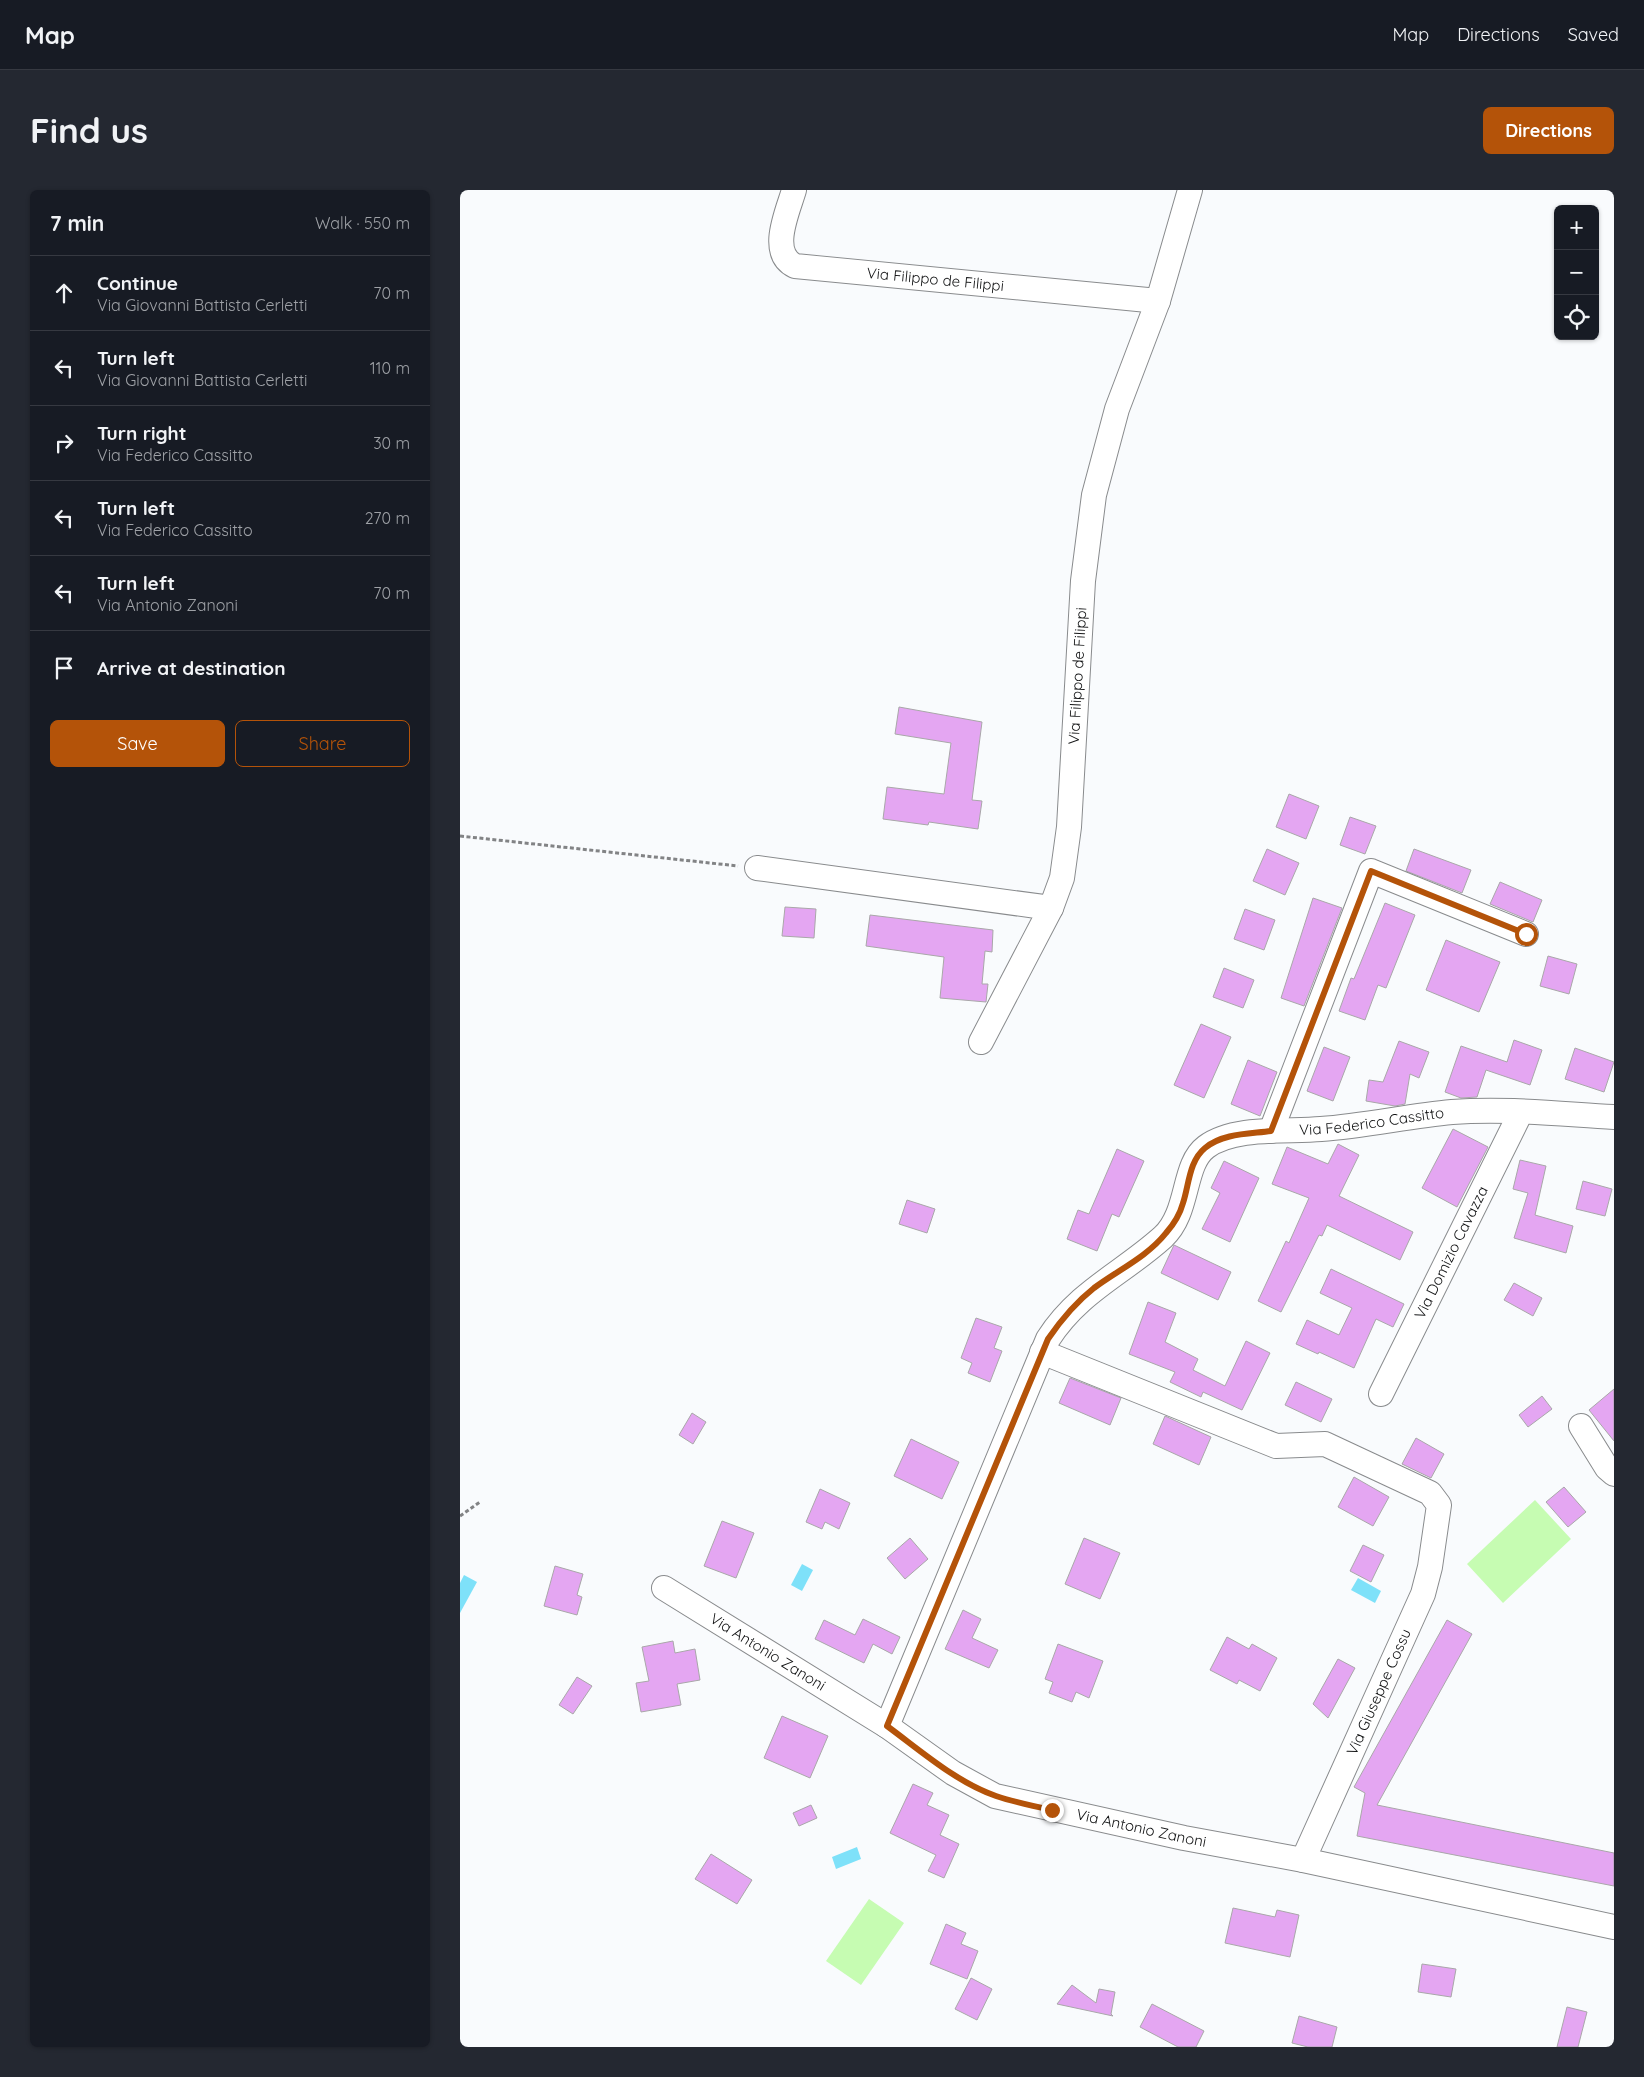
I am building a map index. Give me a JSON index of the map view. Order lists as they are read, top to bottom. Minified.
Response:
{"streets":{"street":["Via Filippo de Filippi","Via Federico Cassitto","Via Domizio Cavazza","Via Antonio Zanoni","Via Giuseppe Cossu"]},"crossings":[["Via Federico Cassitto","Via Domizio Cavazza"],["Via Federico Cassitto","Via Antonio Zanoni"],["Via Federico Cassitto","Via Giuseppe Cossu"],["Via Antonio Zanoni","Via Giuseppe Cossu"]],"page":{"header":"Map","nav":["Map","Directions","Saved"],"buttons":["Directions",["Save","Share"]],"title":"Find us","heading":["7 min","Walk · 550 m"],"map_buttons":["+","−"],"list":[["Continue","Via Giovanni Battista Cerletti","70 m"],["Turn left","Via Giovanni Battista Cerletti","110 m"],["Turn right","Via Federico Cassitto","30 m"],["Turn left","Via Federico Cassitto","270 m"],["Turn left","Via Antonio Zanoni","70 m"],"Arrive at destination"]}}
